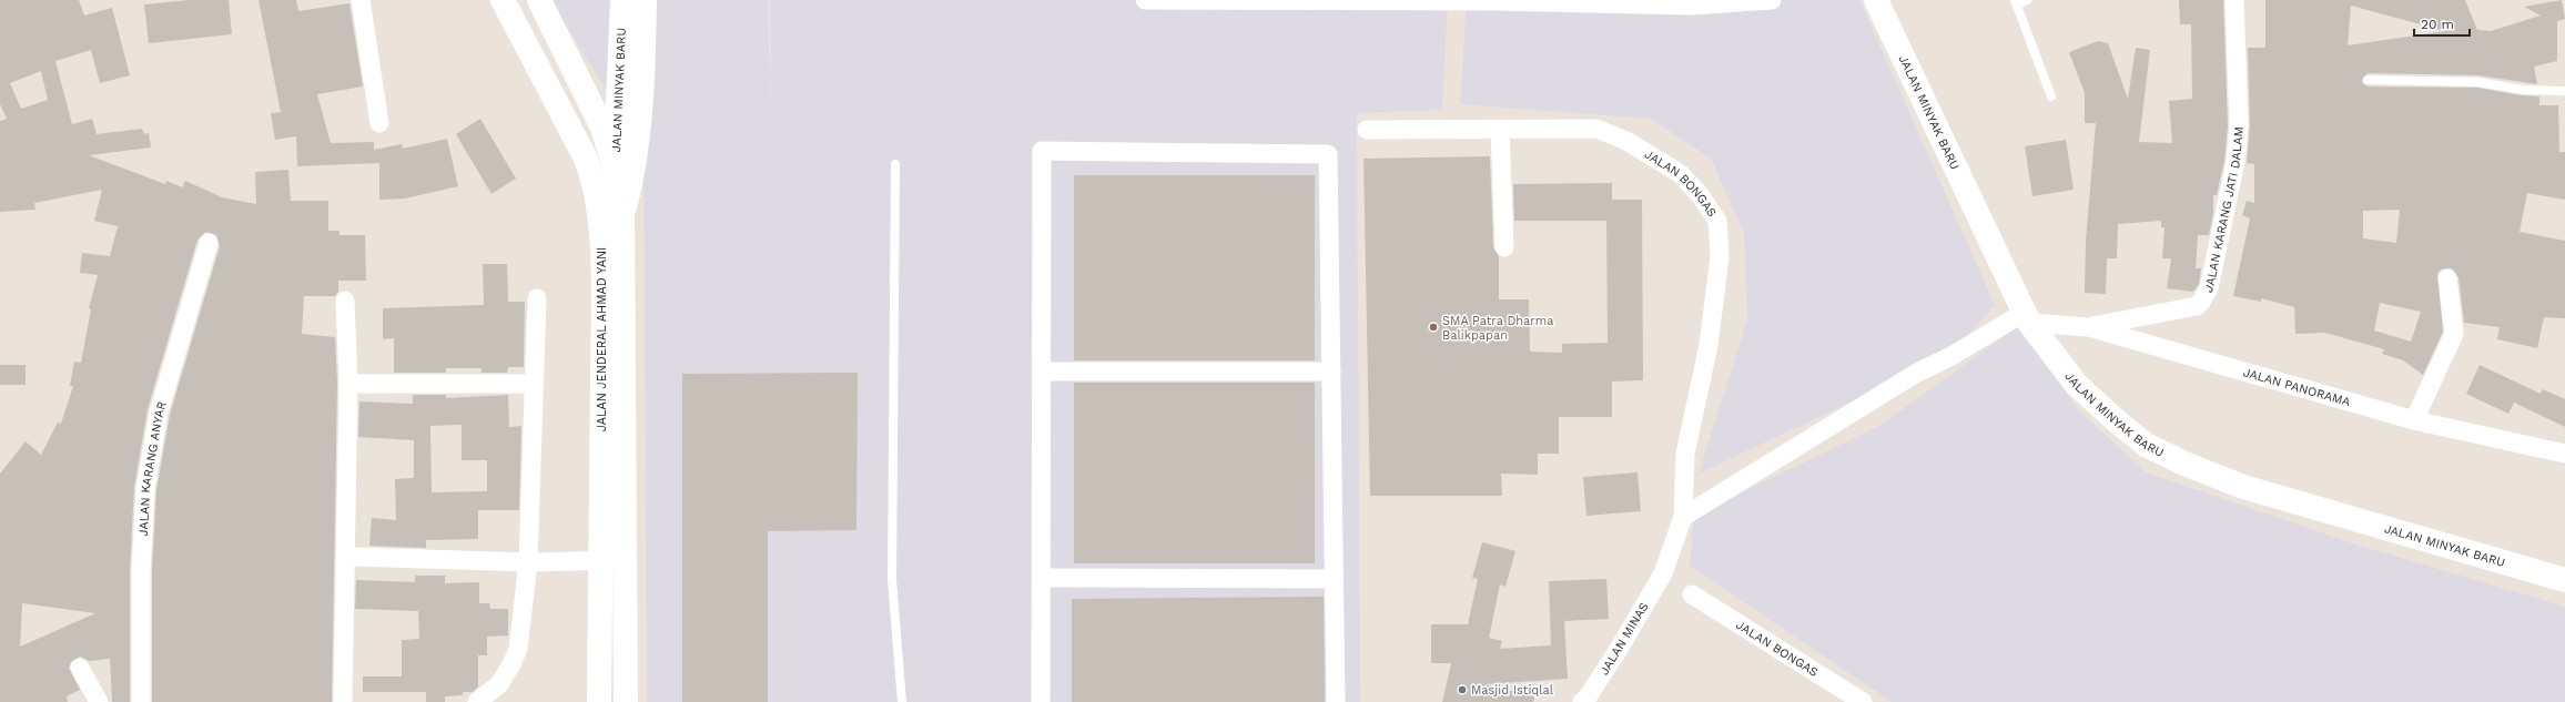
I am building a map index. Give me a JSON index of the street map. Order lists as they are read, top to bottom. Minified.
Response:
{"streets":{"main road":["JALAN MINYAK BARU","JALAN JENDERAL AHMAD YANI"],"street":["JALAN BONGAS","JALAN KARANG JATI DALAM","JALAN PANORAMA","JALAN KARANG ANYAR","JALAN MINAS"]},"crossings":[["JALAN MINYAK BARU","JALAN JENDERAL AHMAD YANI"],["JALAN MINYAK BARU","JALAN PANORAMA"],["JALAN BONGAS","JALAN MINAS"],["JALAN KARANG JATI DALAM","JALAN PANORAMA"]],"places":["SMA Patra Dharma Balikpapan","Masjid Istiqlal"],"scale_bar":"20 m"}
